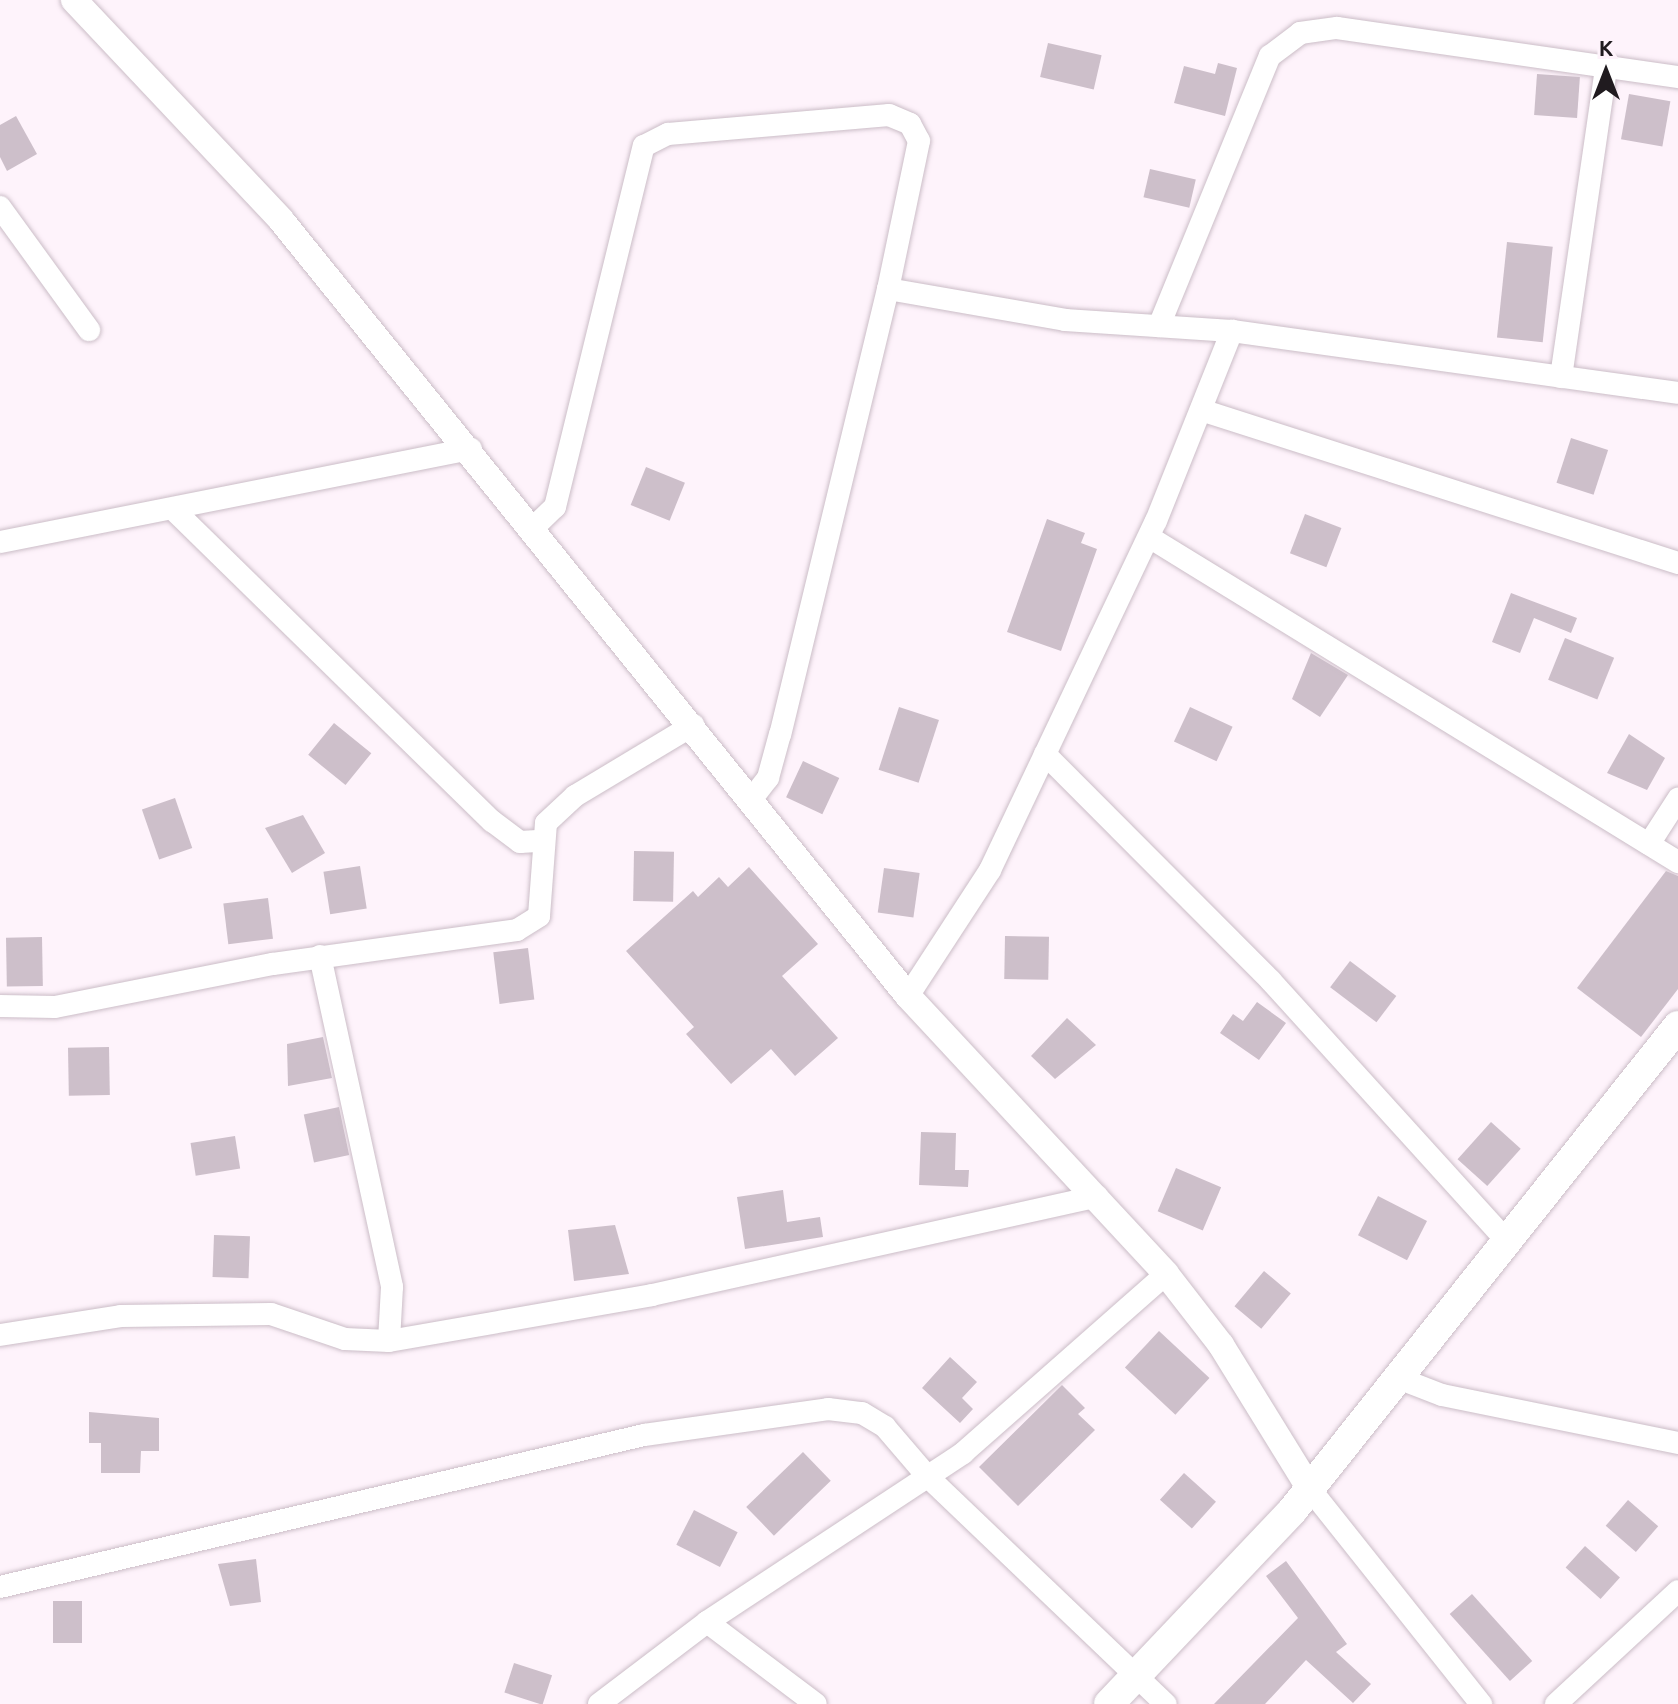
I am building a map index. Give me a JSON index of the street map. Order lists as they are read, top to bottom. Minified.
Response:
{"north":"top"}
